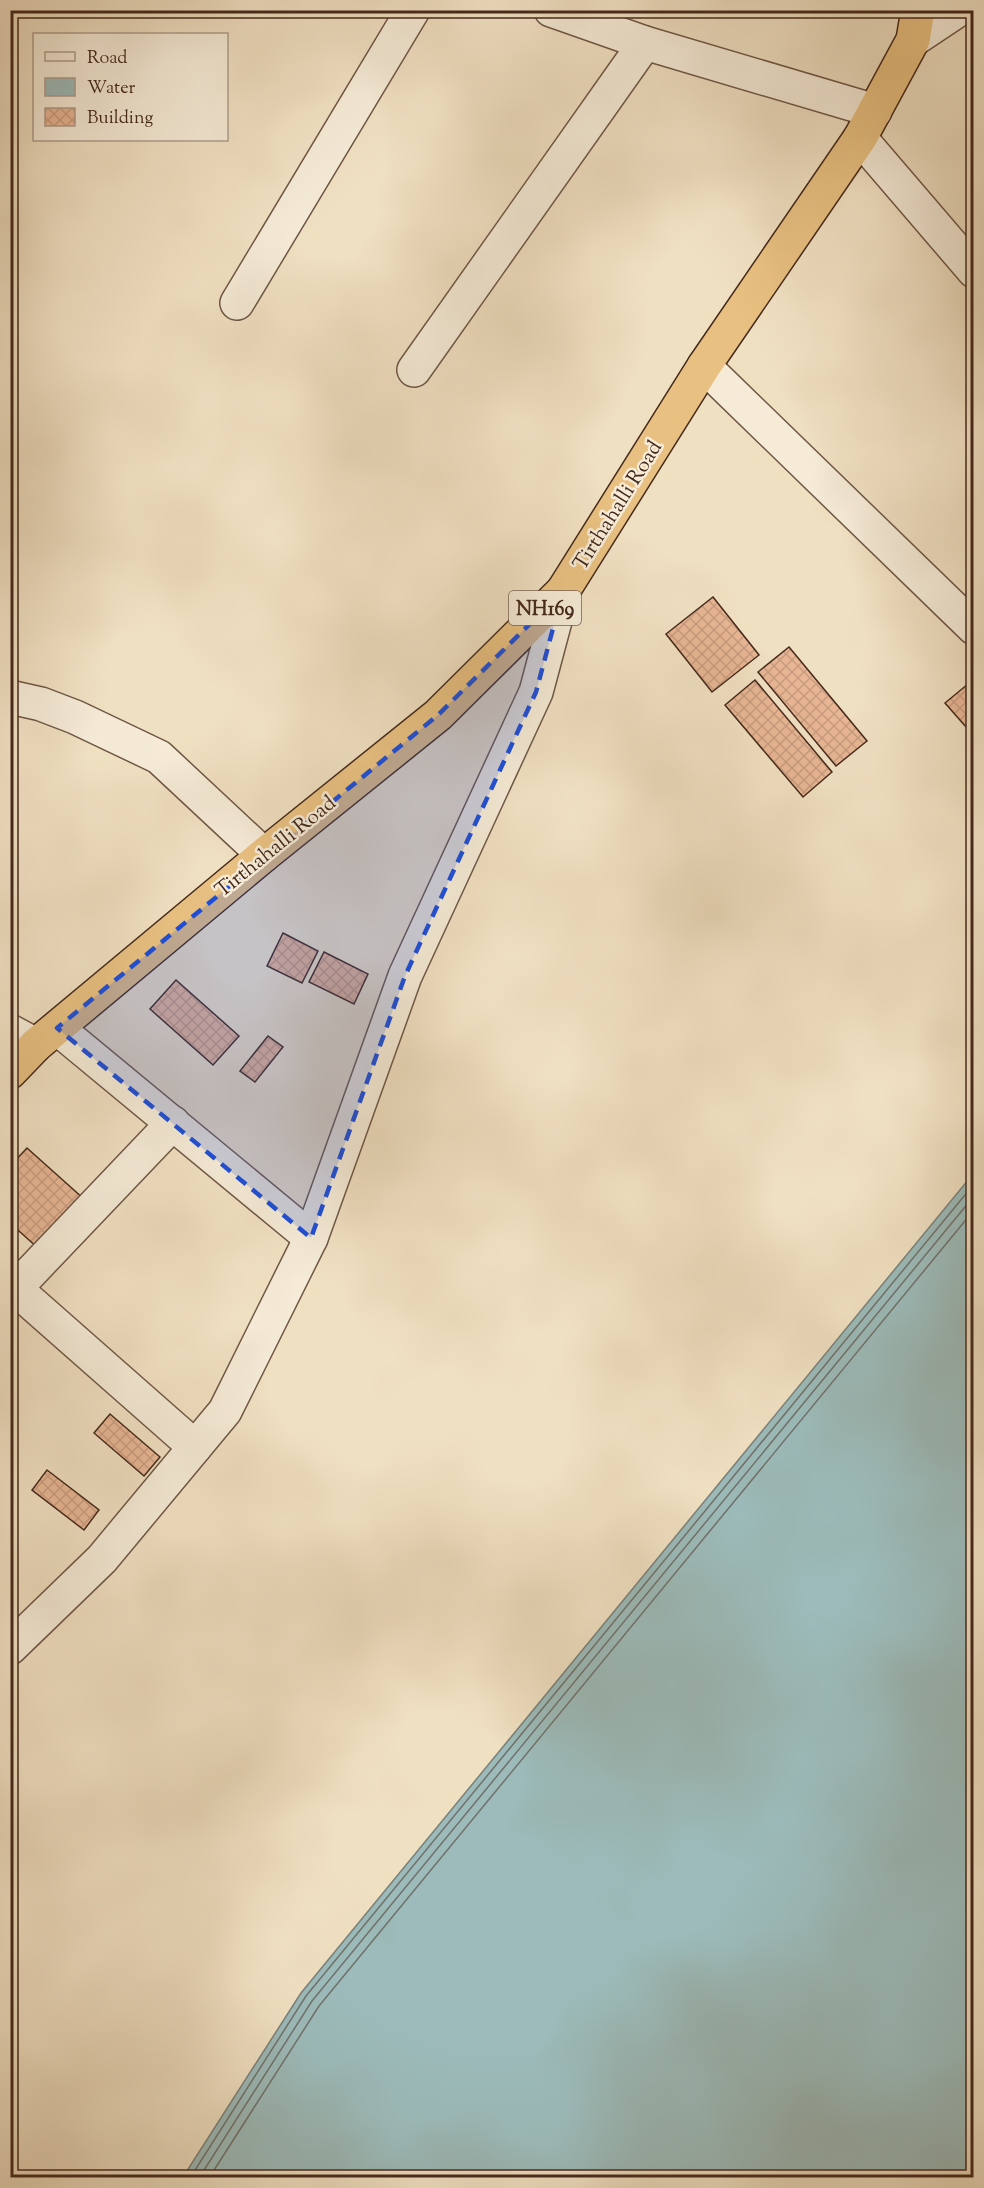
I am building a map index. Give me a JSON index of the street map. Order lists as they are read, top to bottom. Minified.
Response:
{"streets":{"highway":["Tirthahalli Road","NH169"]},"legend":["Road","Water","Building"]}
